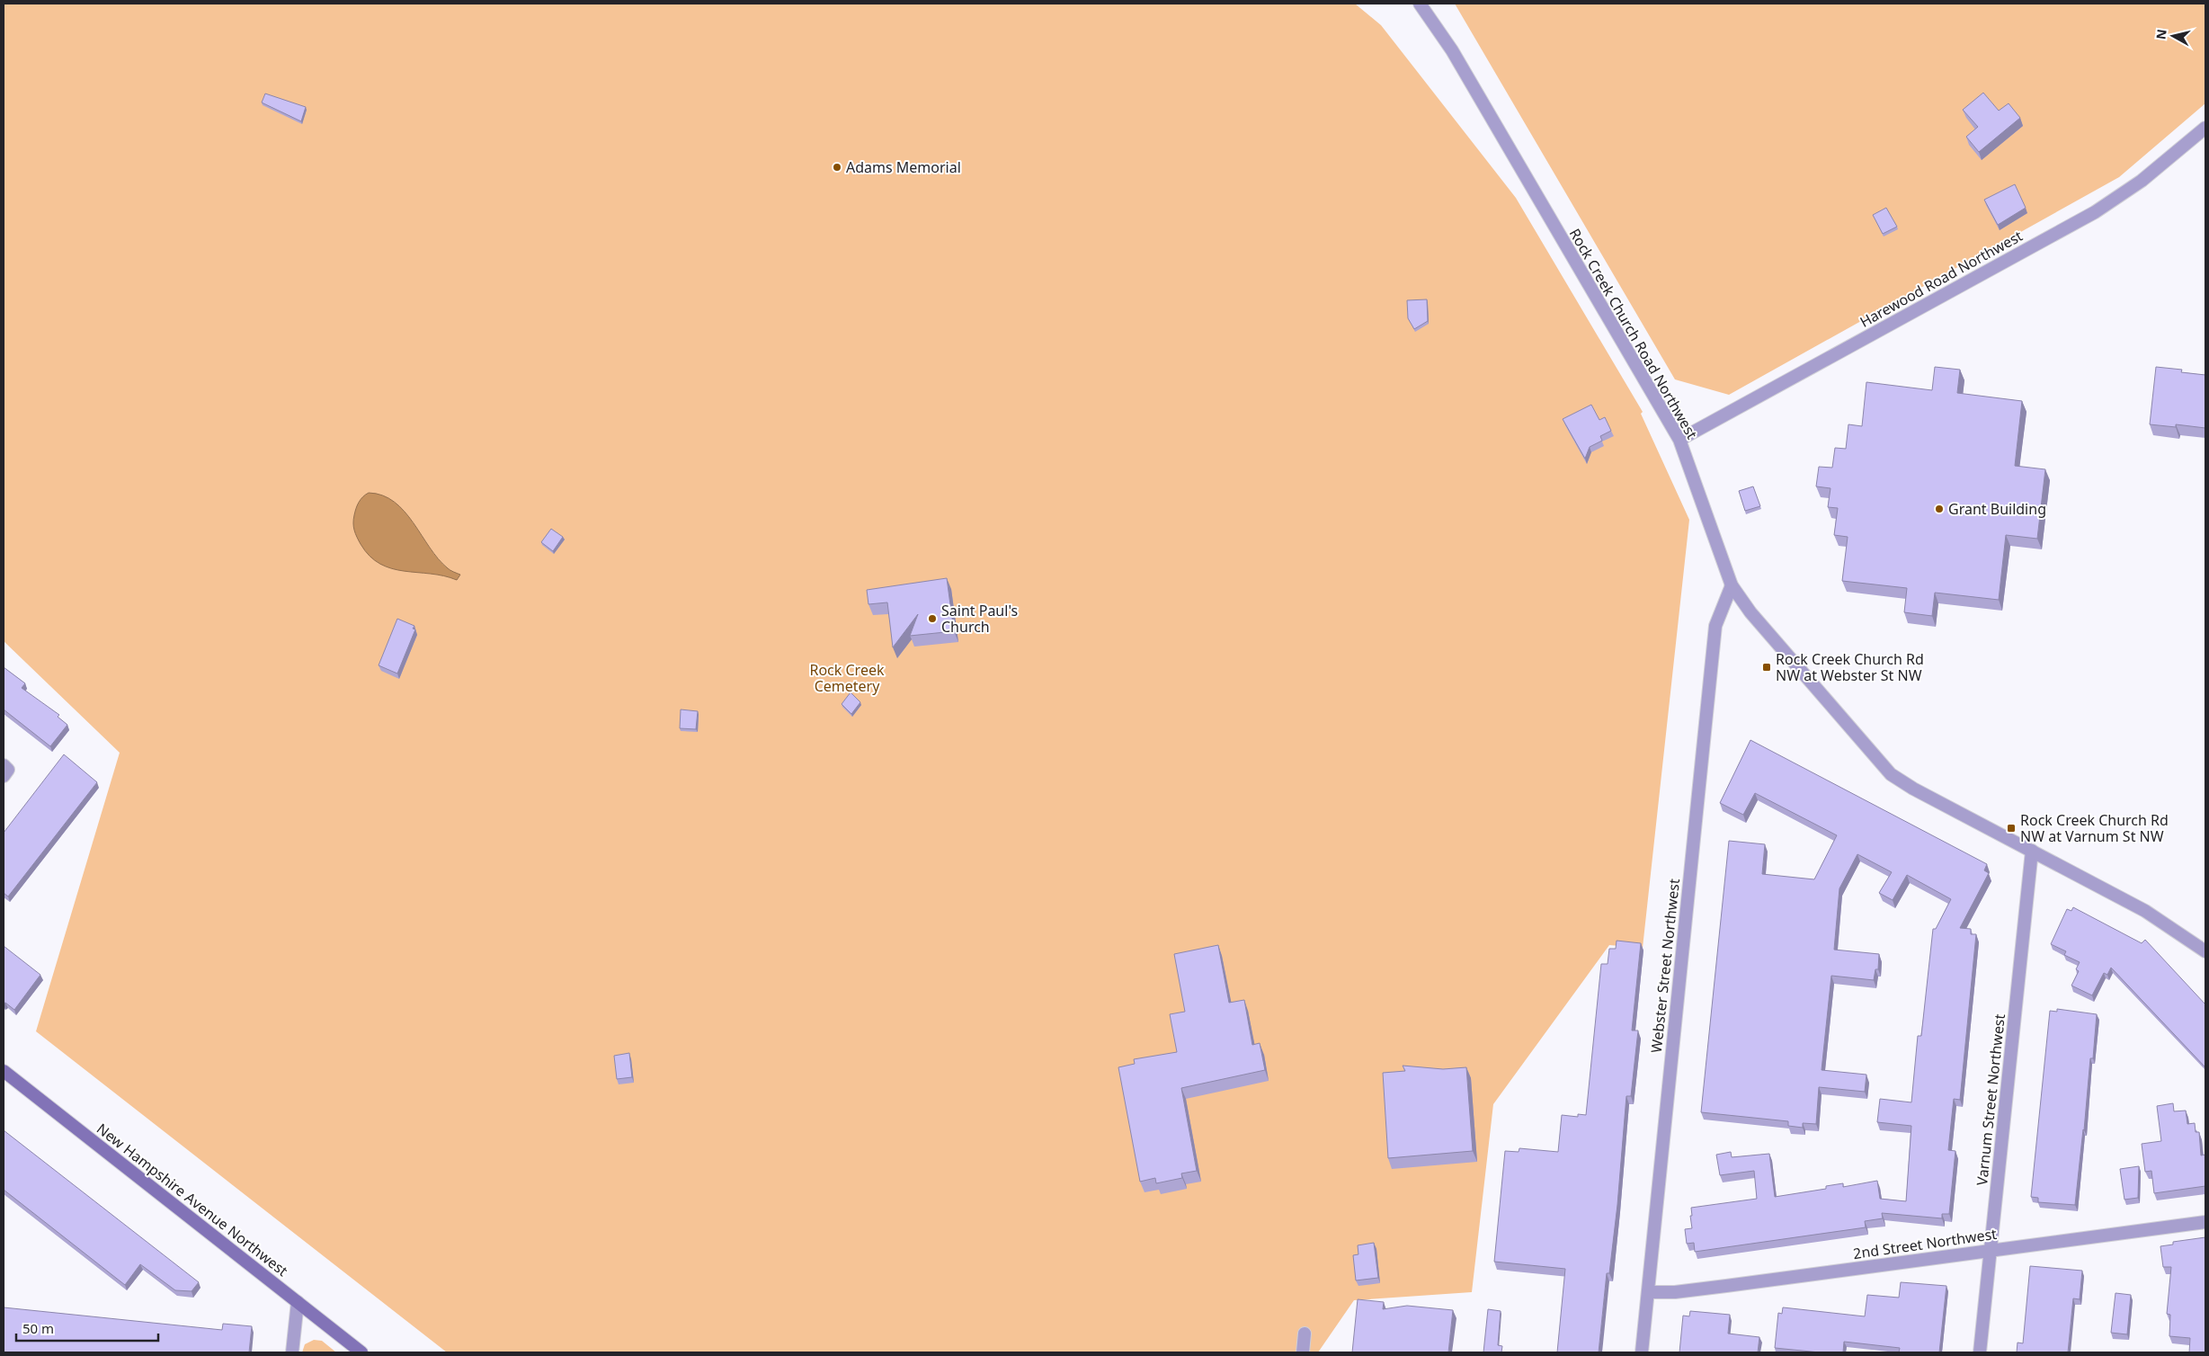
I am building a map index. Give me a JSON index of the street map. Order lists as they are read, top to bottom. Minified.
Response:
{"streets":{"main road":["New Hampshire Avenue Northwest"],"street":["Harewood Road Northwest","Rock Creek Church Road Northwest","Webster Street Northwest","Varnum Street Northwest","2nd Street Northwest"]},"crossings":[["Harewood Road Northwest","Rock Creek Church Road Northwest"],["Rock Creek Church Road Northwest","Webster Street Northwest"],["Rock Creek Church Road Northwest","Varnum Street Northwest"],["Webster Street Northwest","2nd Street Northwest"],["Varnum Street Northwest","2nd Street Northwest"]],"parks":["Rock Creek Cemetery"],"places":{"other":["Adams Memorial","Grant Building","Saint Paul's Church"],"transit":["Rock Creek Church Rd NW at Webster St NW","Rock Creek Church Rd NW at Varnum St NW"]},"scale_bar":"50 m","north":"left"}
